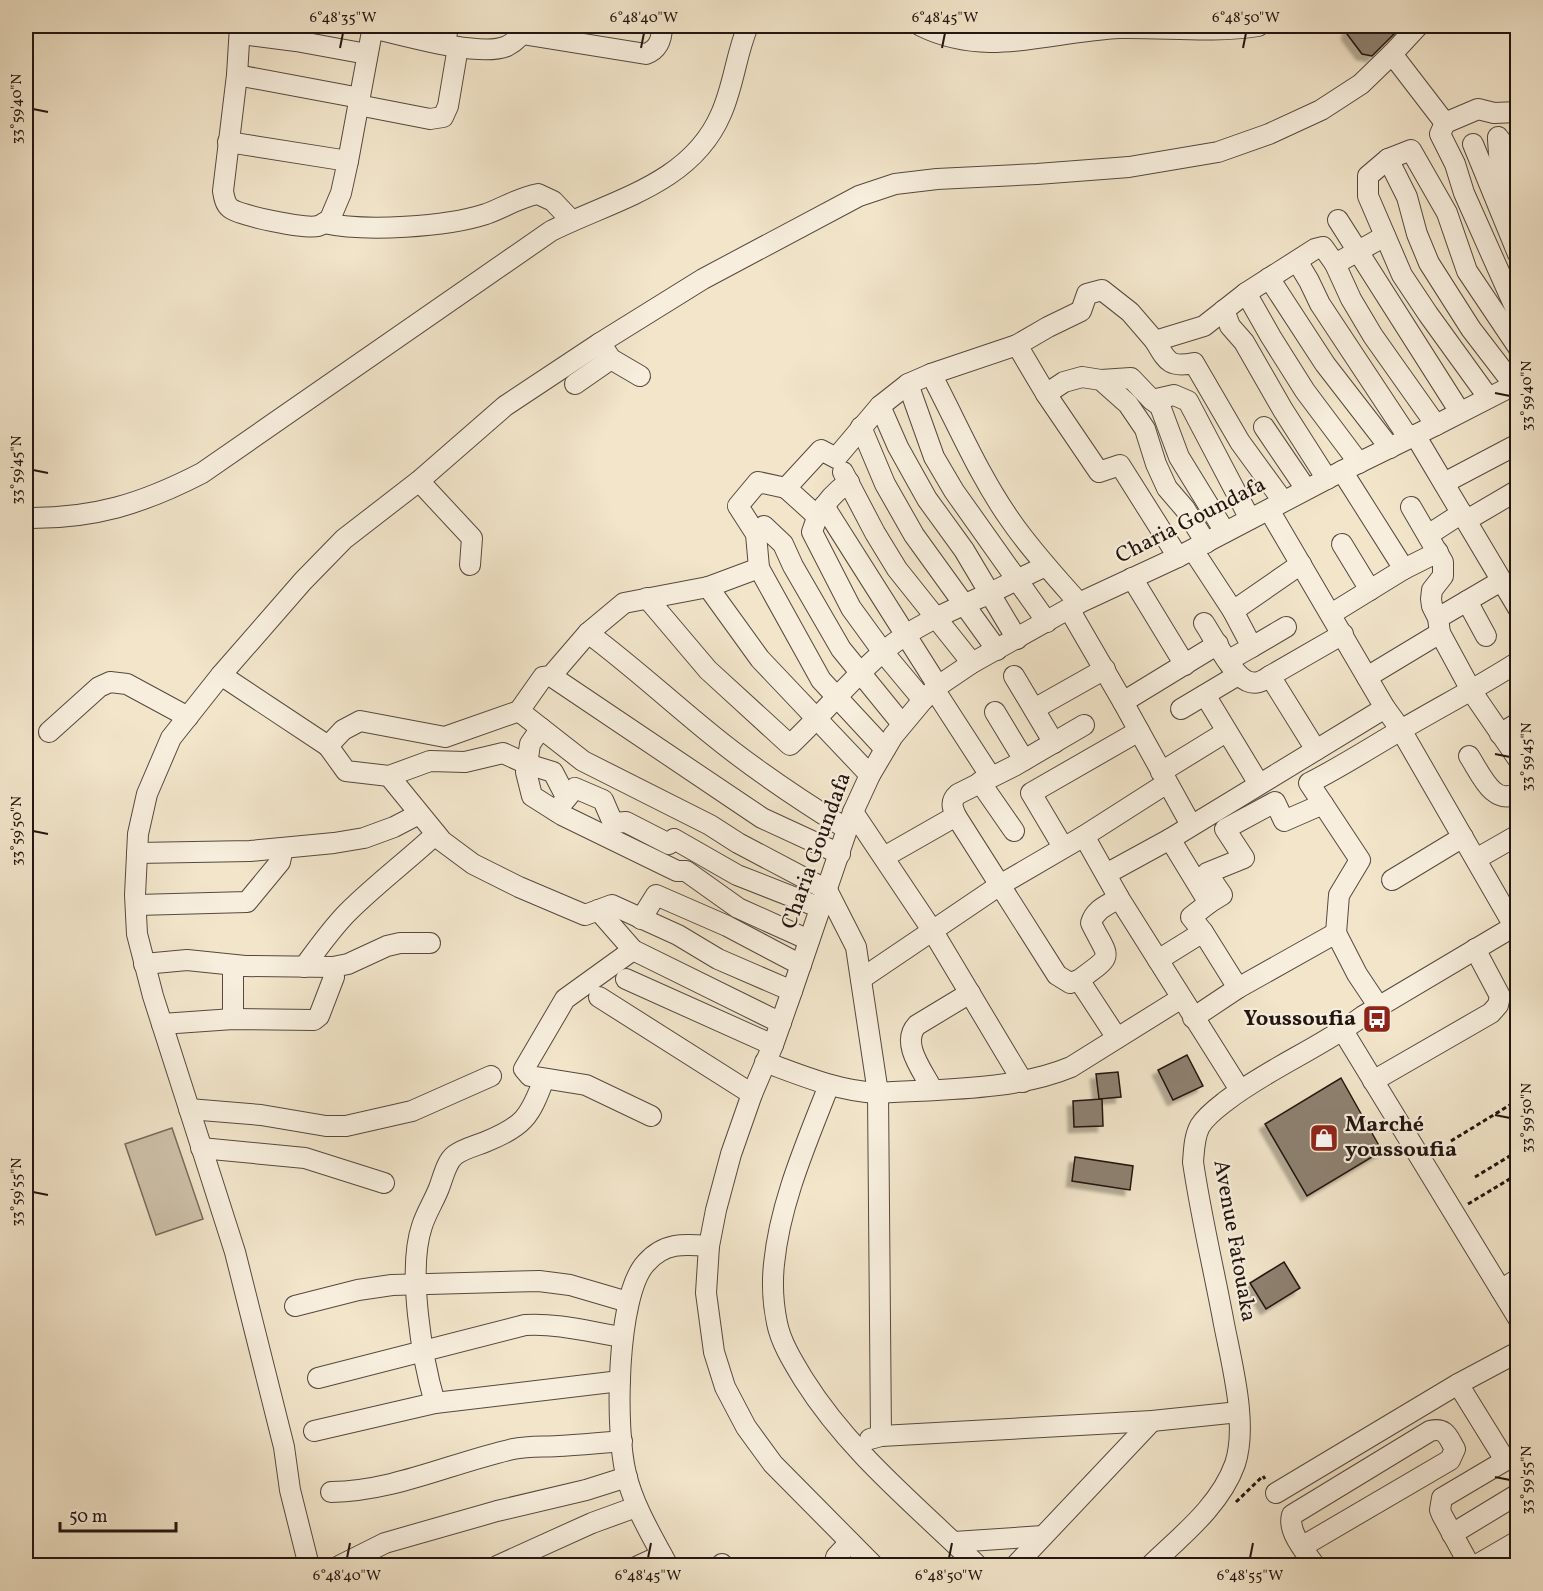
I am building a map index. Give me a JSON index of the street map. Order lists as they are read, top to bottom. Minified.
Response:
{"streets":{"street":["Charia Goundafa","Avenue Fatouaka"]},"places":{"bus stop":["Youssoufia"],"shop":["Marché youssoufia"]},"scale_bar":"50 m","coordinates":["6°48'35\"W","6°48'40\"W","6°48'45\"W","6°48'50\"W","33°59'40\"N","33°59'45\"N","33°59'50\"N","33°59'55\"N","6°48'55\"W"]}
